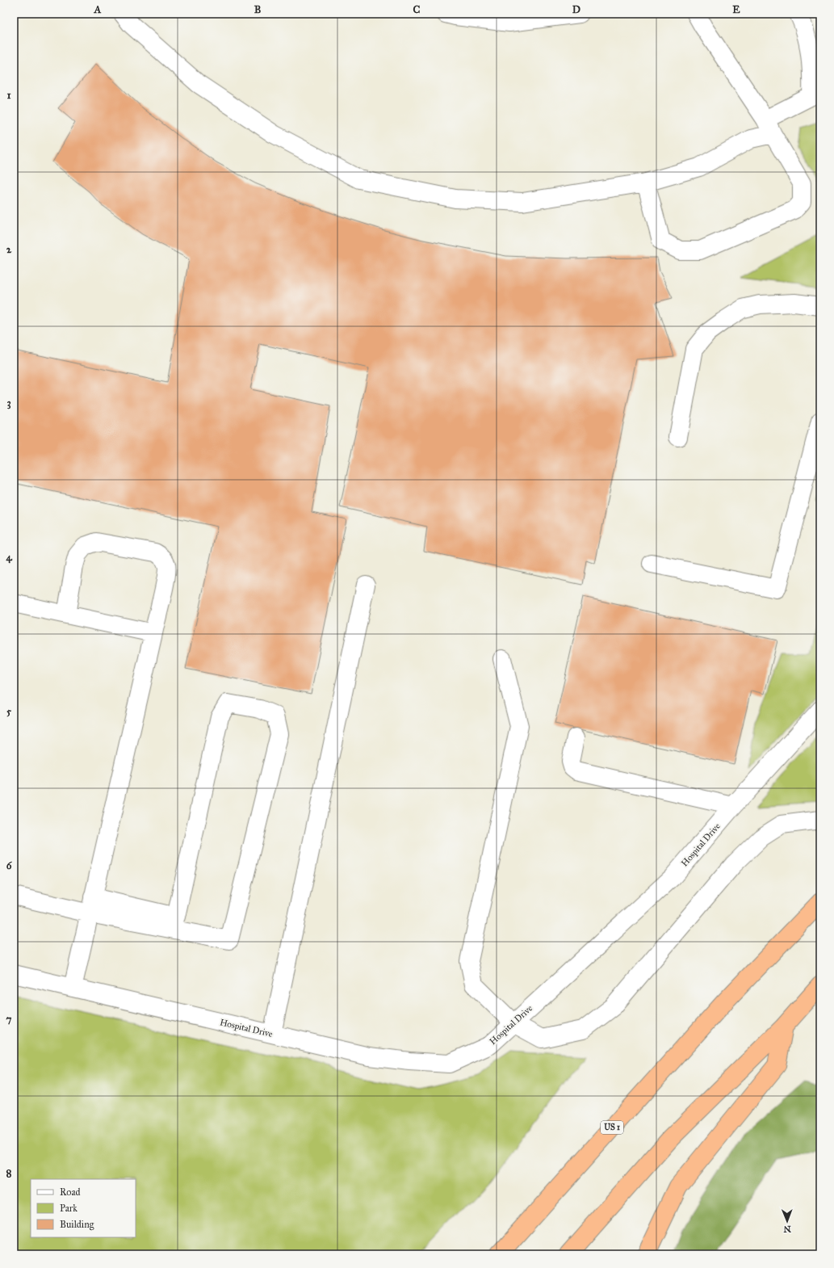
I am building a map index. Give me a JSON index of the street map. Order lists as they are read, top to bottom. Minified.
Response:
{"streets":{"highway":["US 1"],"lane":["Hospital Drive"]},"legend":["Road","Park","Building"],"north":"bottom","grid":{"columns":["A","B","C","D","E"],"rows":["1","2","3","4","5","6","7","8"]}}
